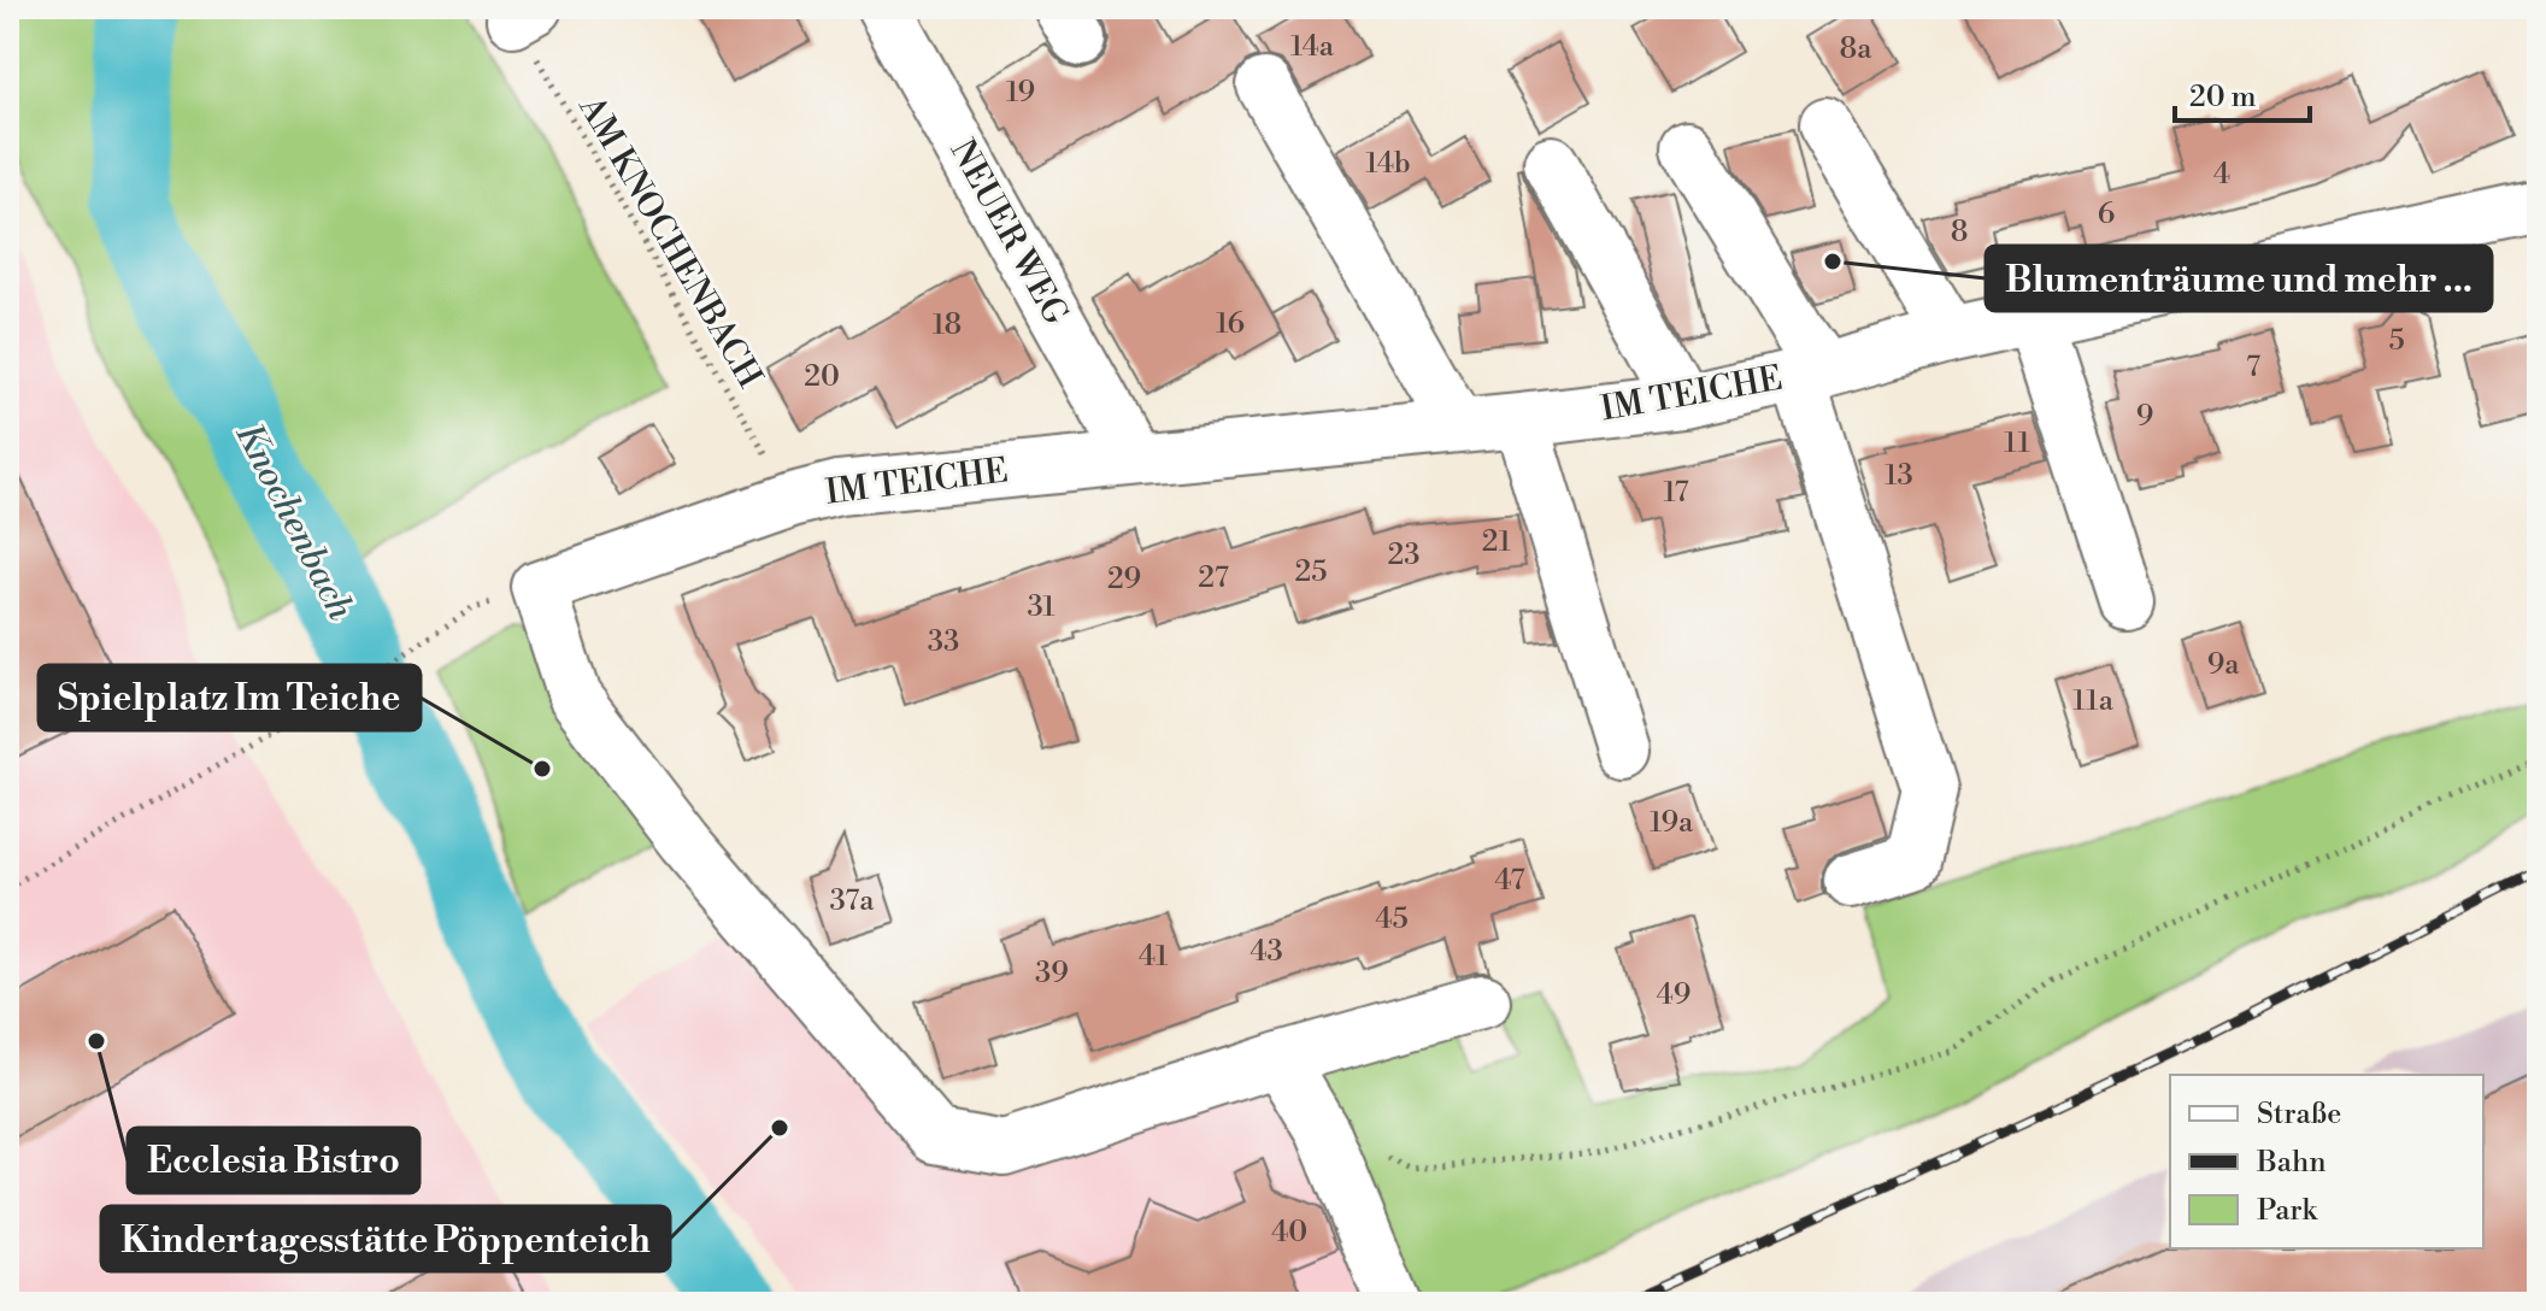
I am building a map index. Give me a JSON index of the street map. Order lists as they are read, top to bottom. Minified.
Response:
{"streets":{"street":["NEUER WEG","IM TEICHE"],"path":["AM KNOCHENBACH"]},"crossings":[["NEUER WEG","IM TEICHE"],["AM KNOCHENBACH","IM TEICHE"]],"water":["Knochenbach"],"places":["Blumenträume und mehr ...","Spielplatz Im Teiche","Ecclesia Bistro","Kindertagesstätte Pöppenteich"],"house_numbers":["14a","8a","19","14b","4","6","8","16","18","5","7","20","9","11","13","17","21","23","25","27","29","31","33","9a","11a","19a","47","37a","45","43","41","39","49","40"],"legend":["Straße","Bahn","Park"],"scale_bar":"20 m"}
